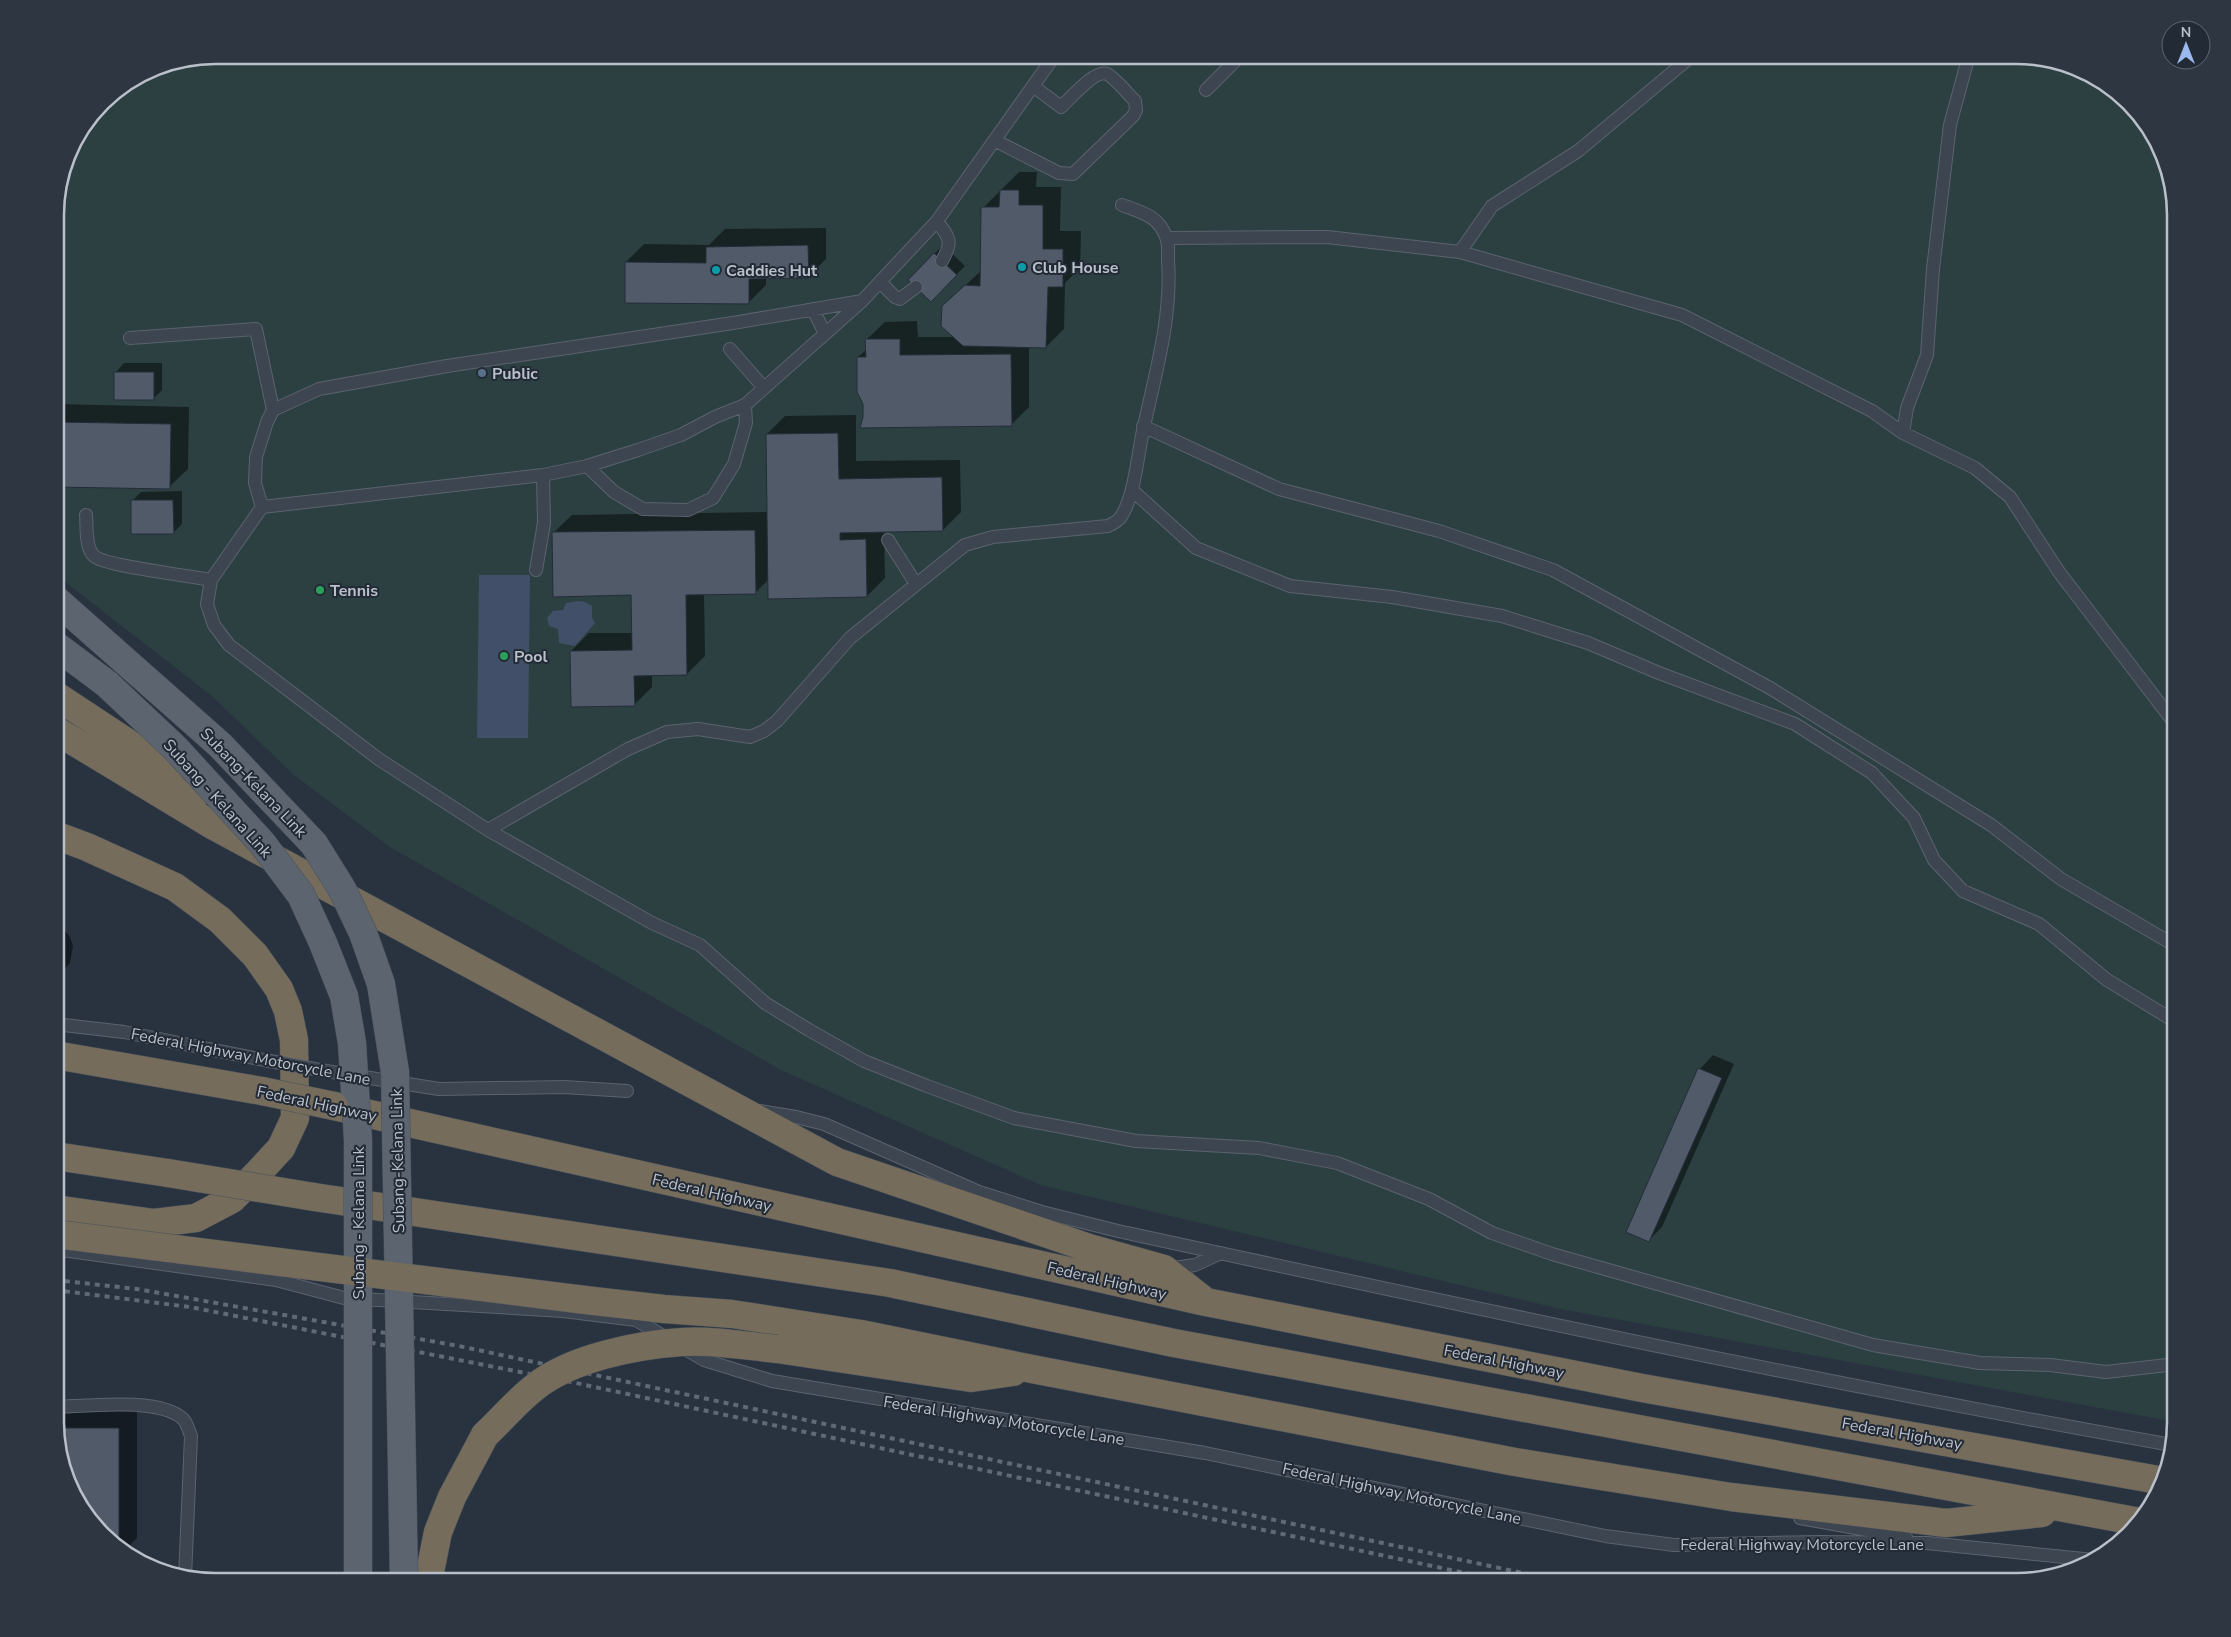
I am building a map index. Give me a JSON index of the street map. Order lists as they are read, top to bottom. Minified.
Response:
{"streets":{"highway":["Federal Highway"],"main road":["Subang-Kelana Link","Subang - Kelana Link"],"lane":["Federal Highway Motorcycle Lane"]},"places":["Club House","Caddies Hut","Public","Tennis","Pool"],"north":"top"}
